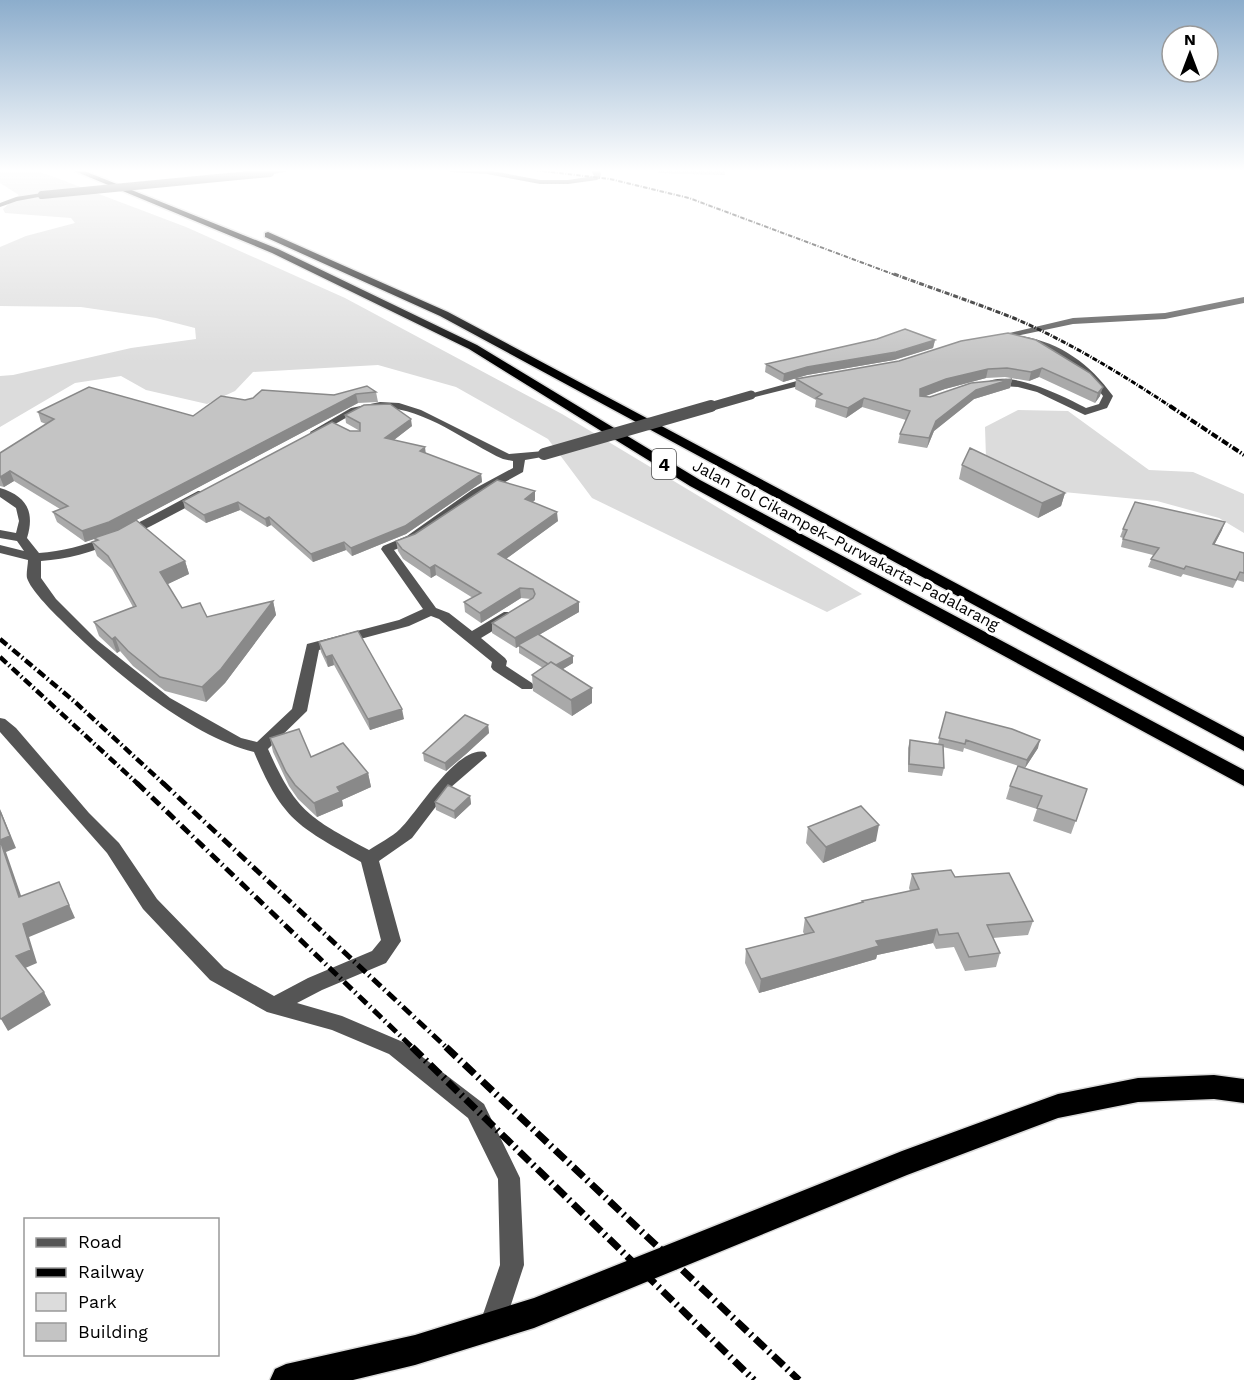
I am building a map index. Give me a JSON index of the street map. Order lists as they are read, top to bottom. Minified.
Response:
{"streets":{"highway":["4","Jalan Tol Cikampek–Purwakarta–Padalarang"]},"legend":["Road","Railway","Park","Building"],"north":"top"}
